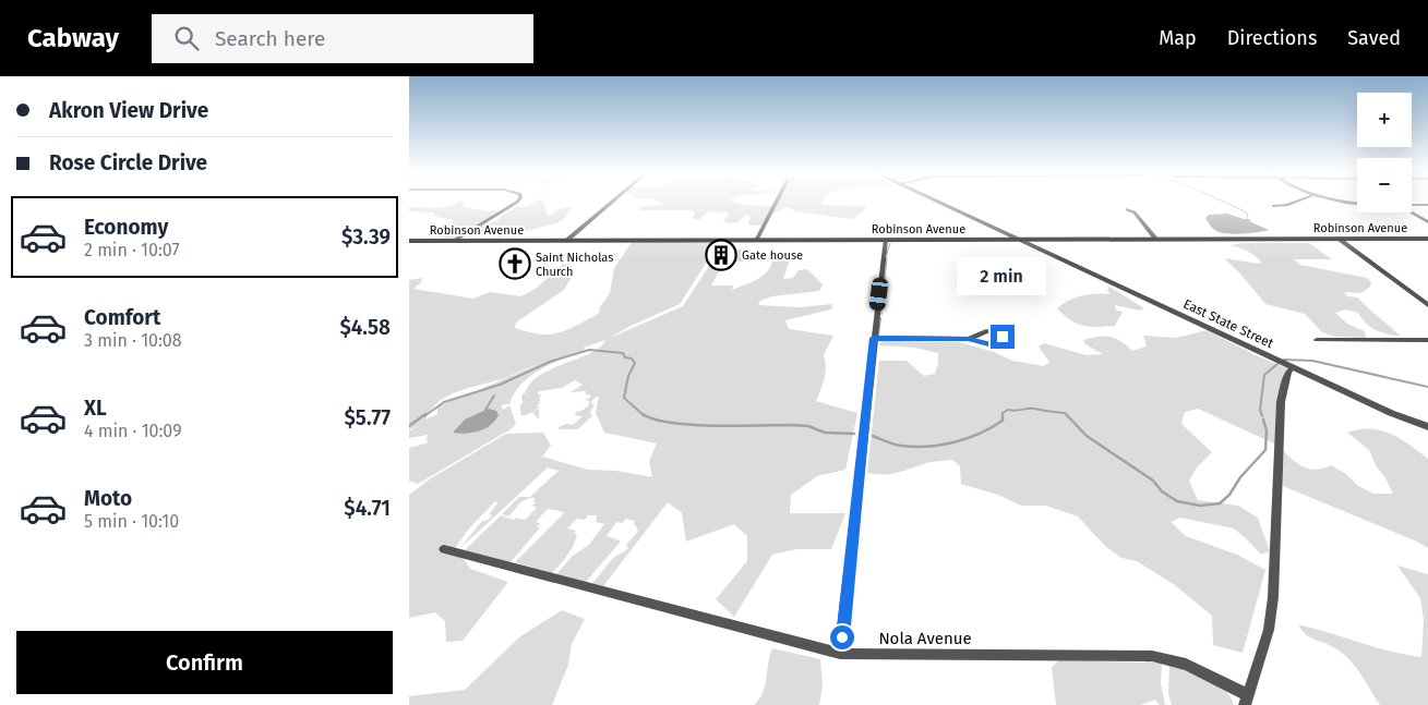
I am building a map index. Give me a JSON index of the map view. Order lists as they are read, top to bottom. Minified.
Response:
{"streets":{"main road":["Robinson Avenue"],"street":["East State Street","Nola Avenue"]},"crossings":[["Robinson Avenue","East State Street"]],"places":{"building":["Gate house"],"church":["Saint Nicholas Church"]},"page":{"header":"Cabway","search":"Search here","nav":["Map","Directions","Saved"],"banner":["Akron View Drive","Rose Circle Drive"],"map_buttons":["+","−"],"list":[{"name":"Economy","note":"2 min · 10:07","value":"$3.39"},{"name":"Comfort","note":"3 min · 10:08","value":"$4.58"},{"name":"XL","note":"4 min · 10:09","value":"$5.77"},{"name":"Moto","note":"5 min · 10:10","value":"$4.71"}],"bubble":"2 min","buttons":"Confirm"}}
